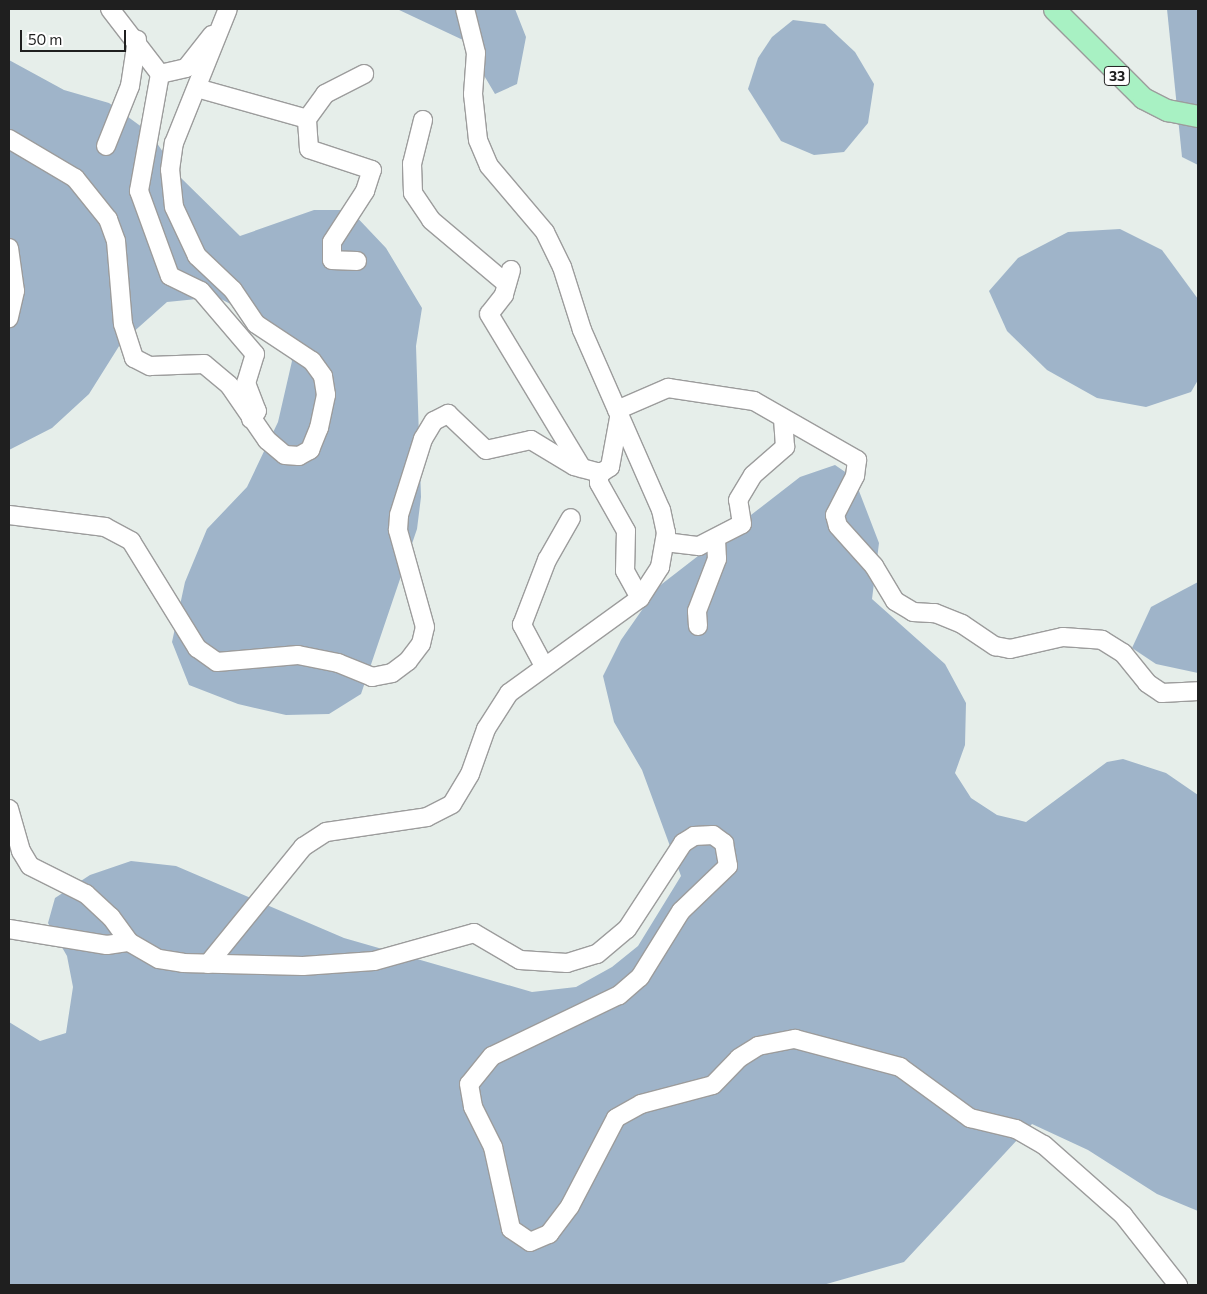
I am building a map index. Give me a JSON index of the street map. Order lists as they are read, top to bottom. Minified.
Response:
{"streets":{"main road":["33"]},"scale_bar":"50 m"}
